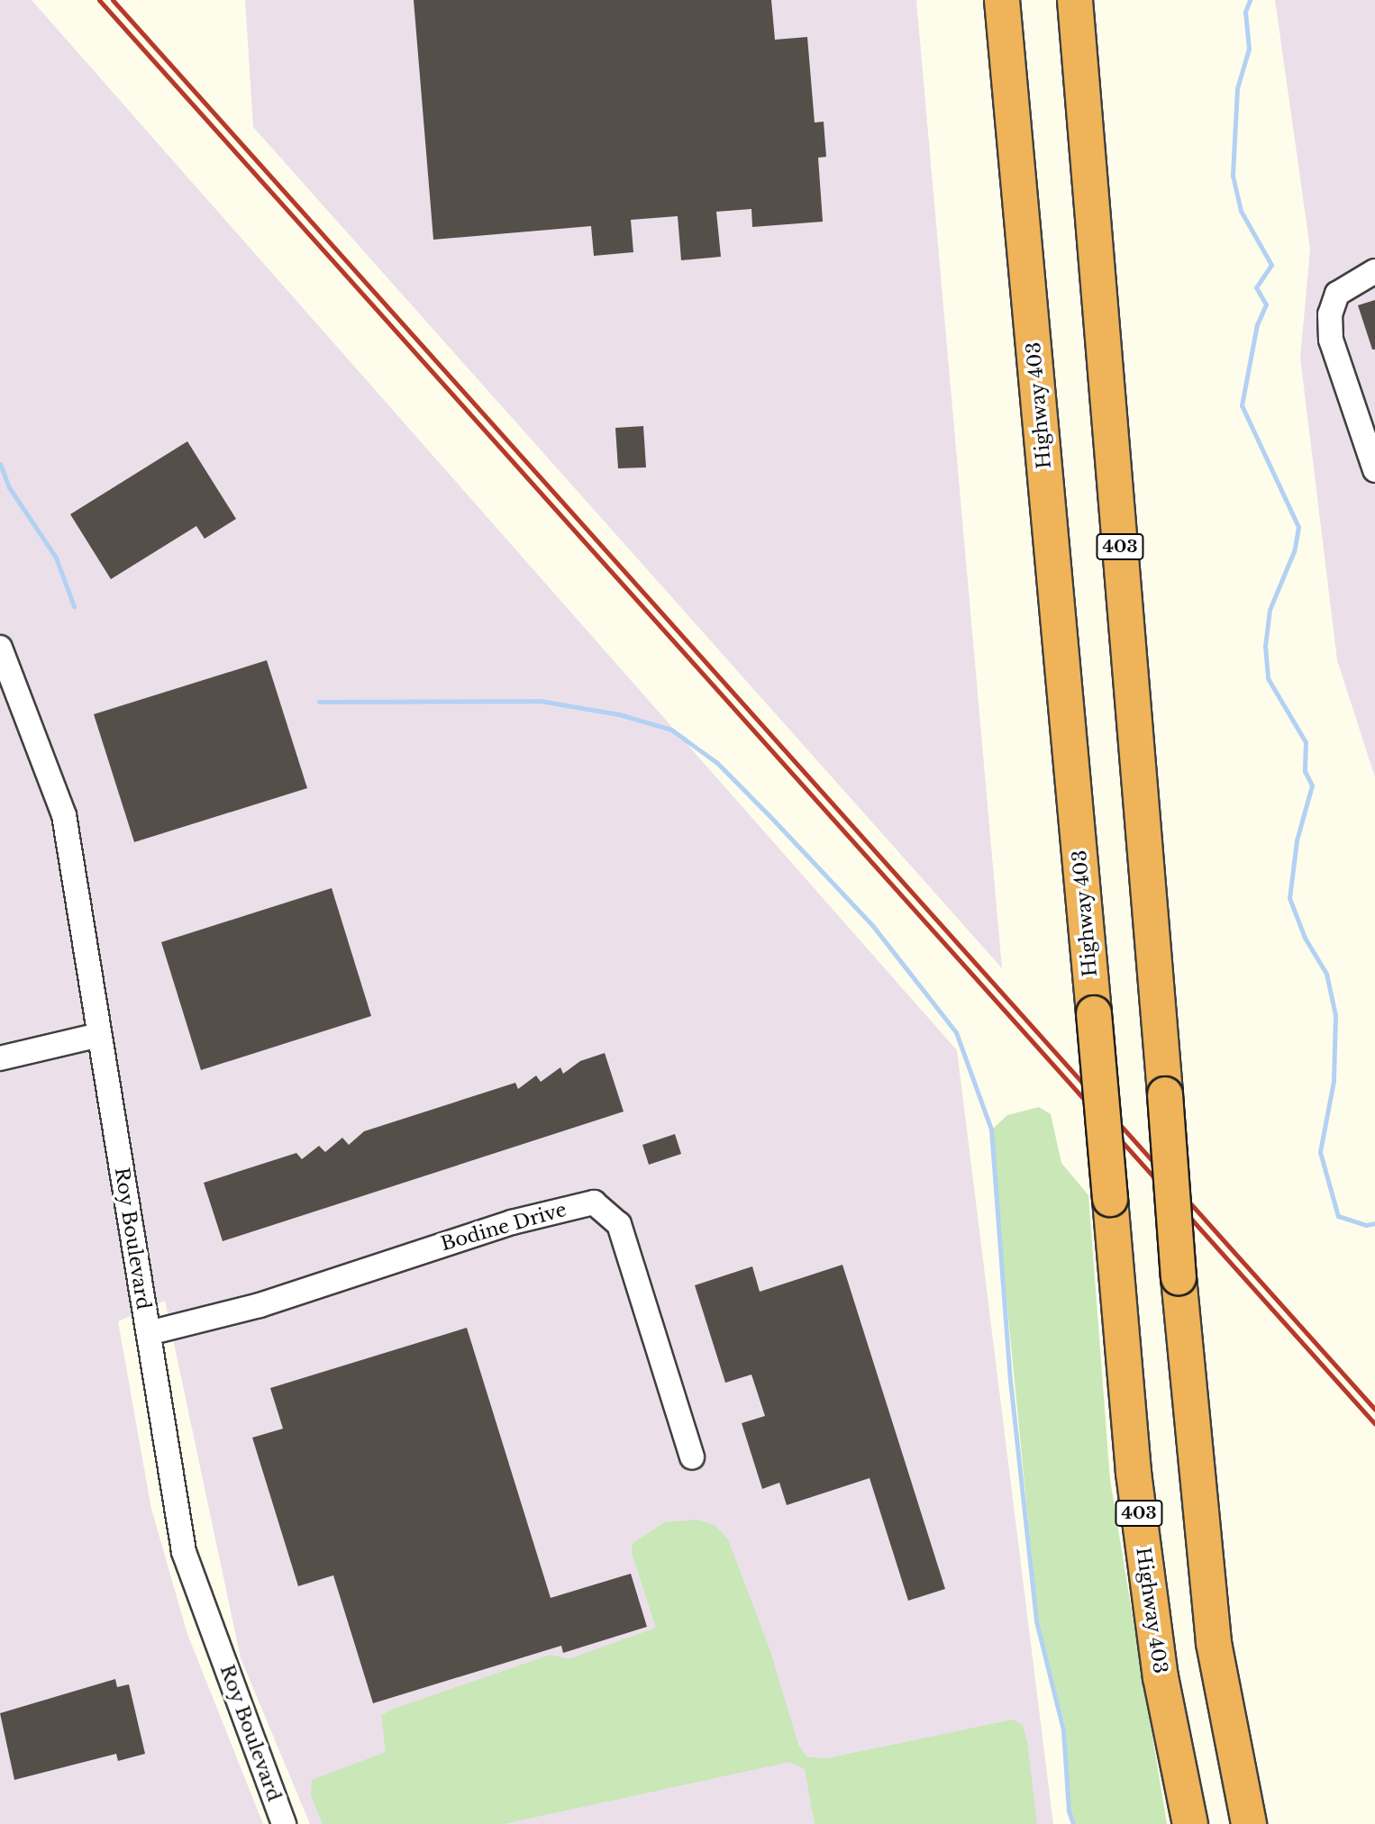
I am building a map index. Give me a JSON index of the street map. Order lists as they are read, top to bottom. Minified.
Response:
{"streets":{"highway":["Highway 403","403"],"street":["Bodine Drive","Roy Boulevard"]},"crossings":[["Bodine Drive","Roy Boulevard"]]}
